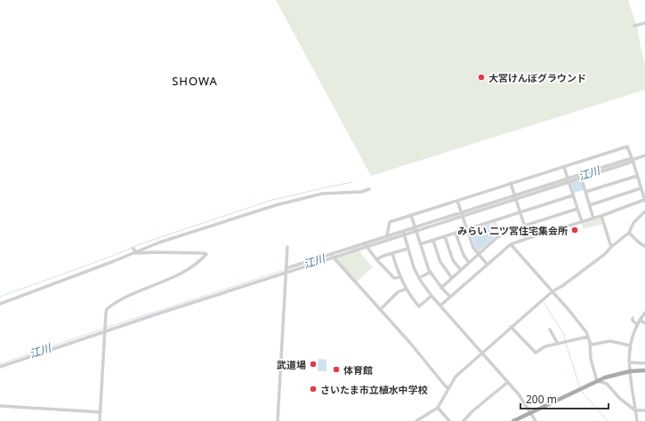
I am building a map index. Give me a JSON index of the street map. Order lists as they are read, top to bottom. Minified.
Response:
{"districts":["SHOWA"],"water":["江川"],"places":["大宮けんぽグラウンド","みらい 二ツ宮住宅集会所","武道場","体育館","さいたま市立植水中学校"],"scale_bar":"200 m"}
